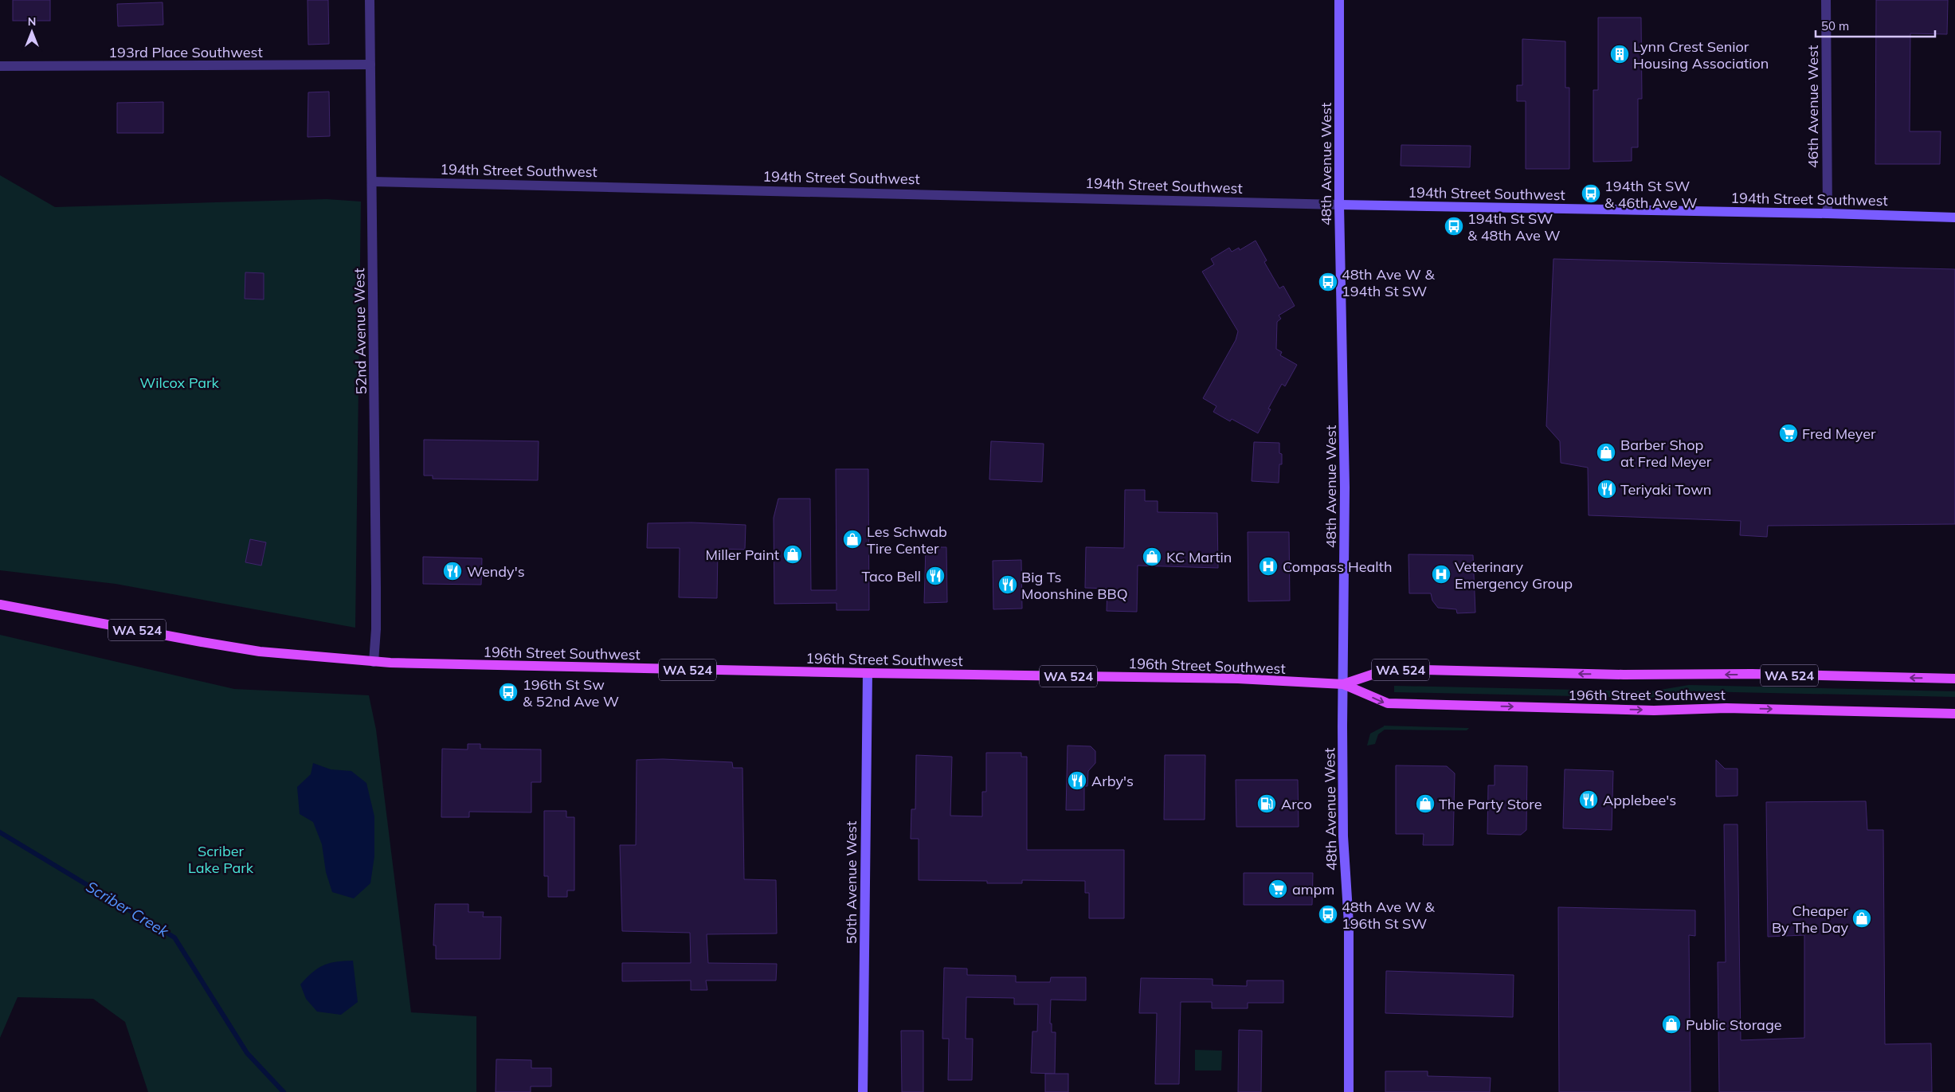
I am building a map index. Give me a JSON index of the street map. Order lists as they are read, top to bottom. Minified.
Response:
{"streets":{"main road":["WA 524","196th Street Southwest"],"street":["193rd Place Southwest","46th Avenue West","48th Avenue West","194th Street Southwest","52nd Avenue West","50th Avenue West"]},"crossings":[["193rd Place Southwest","52nd Avenue West"],["46th Avenue West","194th Street Southwest"],["48th Avenue West","194th Street Southwest"],["48th Avenue West","196th Street Southwest"],["194th Street Southwest","52nd Avenue West"],["52nd Avenue West","196th Street Southwest"],["196th Street Southwest","50th Avenue West"]],"water":["Scriber Creek"],"parks":["Wilcox Park","Scriber Lake Park"],"places":{"building":["Lynn Crest Senior Housing Association"],"bus stop":["194th St SW & 46th Ave W","194th St SW & 48th Ave W","48th Ave W & 194th St SW","196th St Sw & 52nd Ave W","48th Ave W & 196th St SW"],"supermarket":["Fred Meyer","ampm"],"shop":["Barber Shop at Fred Meyer","Les Schwab Tire Center","Miller Paint","KC Martin","The Party Store","Cheaper By The Day","Public Storage"],"restaurant":["Teriyaki Town","Wendy's","Taco Bell","Big Ts Moonshine BBQ","Arby's","Applebee's"],"hospital":["Compass Health","Veterinary Emergency Group"],"fuel station":["Arco"]},"scale_bar":"50 m","north":"top"}
